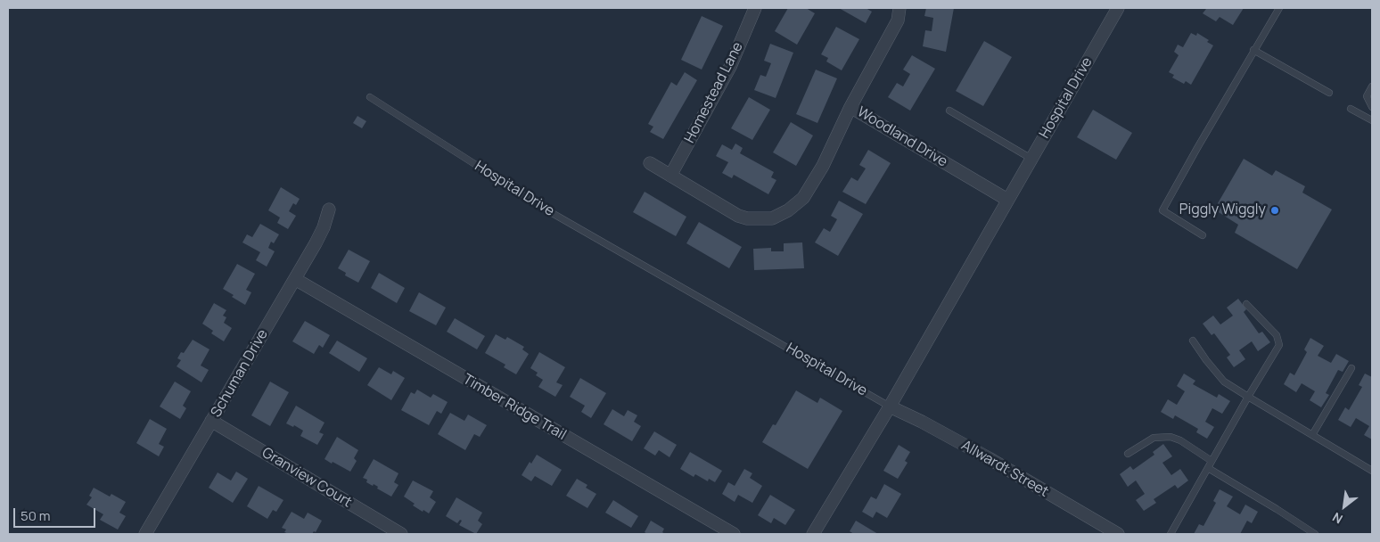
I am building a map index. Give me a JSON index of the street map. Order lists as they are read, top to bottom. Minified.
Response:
{"streets":{"street":["Homestead Lane","Hospital Drive","Woodland Drive","Schuman Drive","Timber Ridge Trail","Allwardt Street","Granview Court"]},"crossings":[["Homestead Lane","Woodland Drive"],["Hospital Drive","Woodland Drive"],["Hospital Drive","Allwardt Street"],["Schuman Drive","Timber Ridge Trail"],["Schuman Drive","Granview Court"]],"places":["Piggly Wiggly"],"scale_bar":"50 m","north":"bottom left"}
